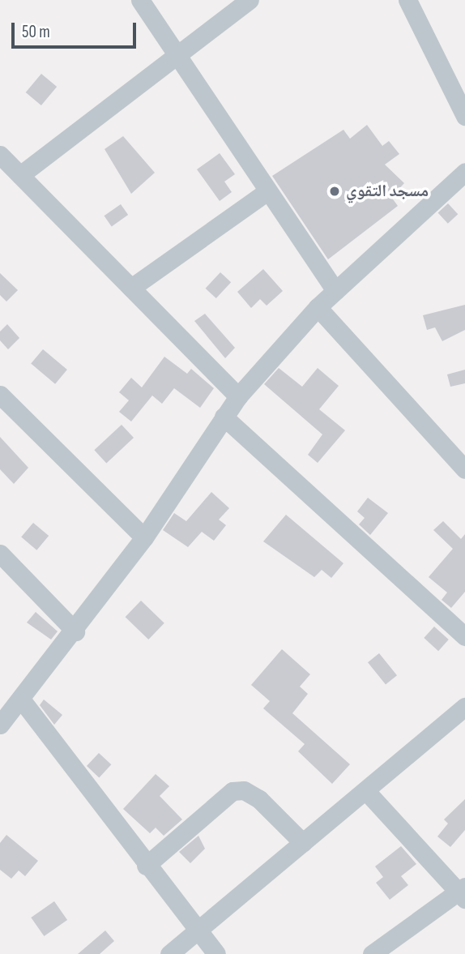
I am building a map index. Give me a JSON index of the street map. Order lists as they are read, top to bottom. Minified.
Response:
{"places":["مسجد التقوي"],"scale_bar":"50 m"}
